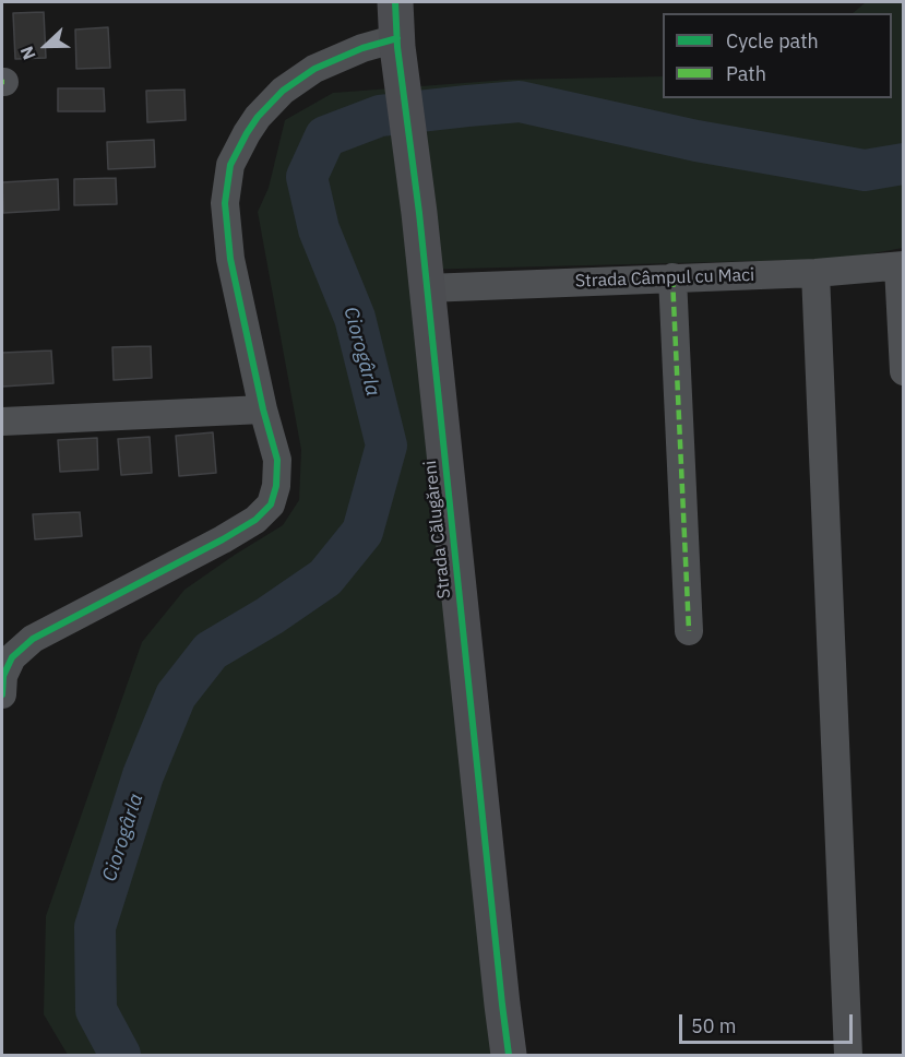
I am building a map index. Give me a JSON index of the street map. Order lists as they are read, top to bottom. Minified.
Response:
{"streets":{"street":["Strada Câmpul cu Maci","Strada Călugăreni"]},"crossings":[["Strada Câmpul cu Maci","Strada Călugăreni"]],"water":["Ciorogârla"],"legend":["Cycle path","Path"],"scale_bar":"50 m","north":"left"}
